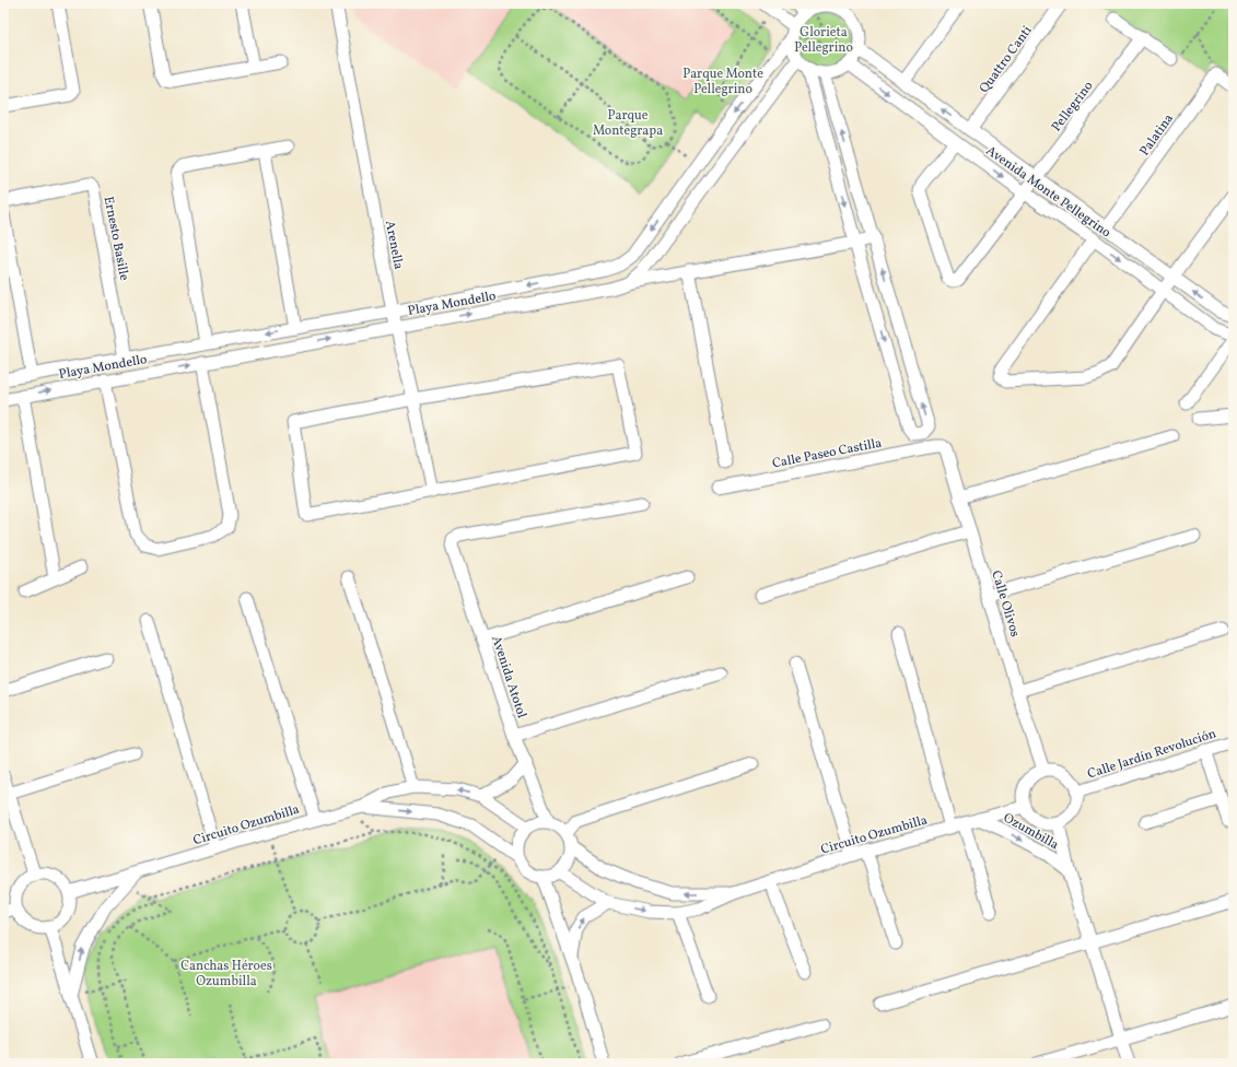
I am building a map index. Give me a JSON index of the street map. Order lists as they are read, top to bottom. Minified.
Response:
{"streets":{"street":["Quattro Canti","Pellegrino","Palatina","Avenida Monte Pellegrino","Ernesto Basille","Arenella","Playa Mondello","Calle Paseo Castilla","Calle Olivos","Avenida Atotol","Calle Jardín Revolución","Circuito Ozumbilla","Ozumbilla"]},"crossings":[["Quattro Canti","Avenida Monte Pellegrino"],["Pellegrino","Avenida Monte Pellegrino"],["Palatina","Avenida Monte Pellegrino"],["Ernesto Basille","Playa Mondello"],["Arenella","Playa Mondello"],["Calle Paseo Castilla","Calle Olivos"],["Calle Olivos","Calle Jardín Revolución"],["Calle Olivos","Circuito Ozumbilla"],["Avenida Atotol","Circuito Ozumbilla"],["Calle Jardín Revolución","Circuito Ozumbilla"],["Circuito Ozumbilla","Ozumbilla"]],"parks":["Glorieta Pellegrino","Parque Monte Pellegrino","Parque Montegrapa","Canchas Héroes Ozumbilla"]}
